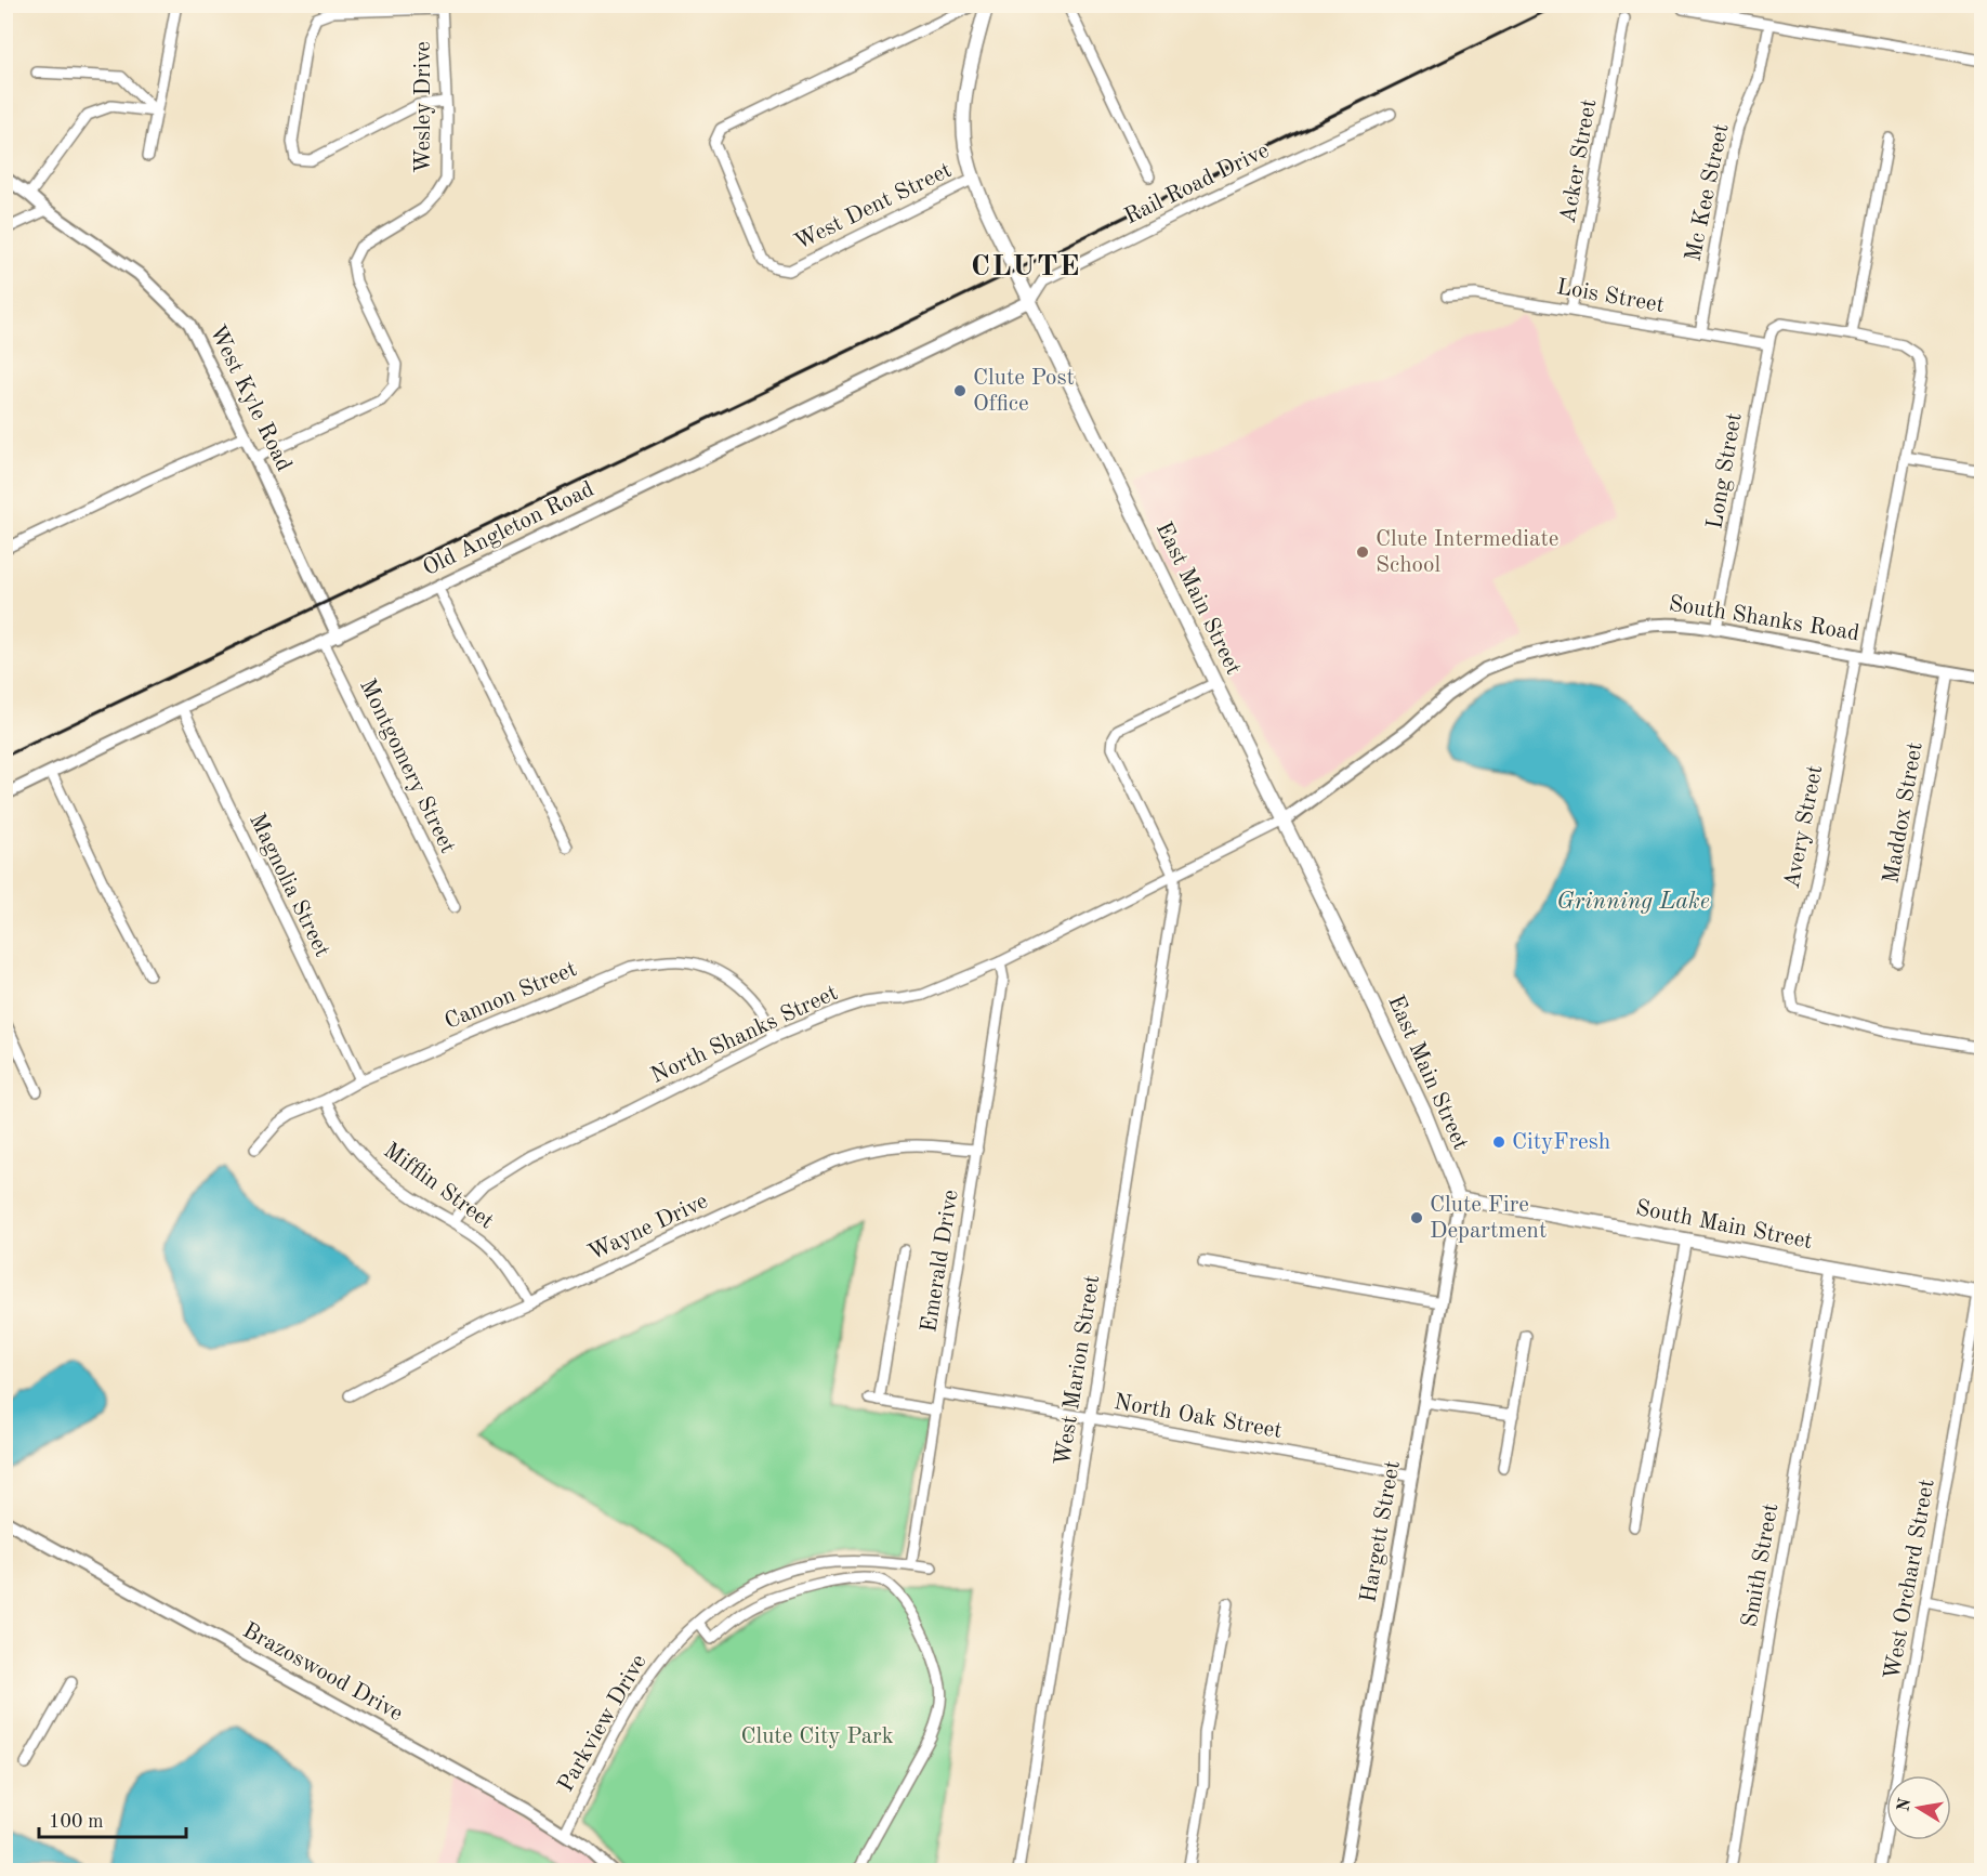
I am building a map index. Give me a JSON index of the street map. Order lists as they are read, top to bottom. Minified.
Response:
{"streets":{"main road":["East Main Street","South Main Street"],"street":["Wesley Drive","Acker Street","Rail Road Drive","Mc Kee Street","West Dent Street","Lois Street","West Kyle Road","Long Street","Old Angleton Road","South Shanks Road","Montgomery Street","Maddox Street","Avery Street","Magnolia Street","Cannon Street","North Shanks Street","Mifflin Street","Wayne Drive","Emerald Drive","West Marion Street","North Oak Street","Hargett Street","Smith Street","West Orchard Street","Brazoswood Drive","Parkview Drive"]},"crossings":[["Wesley Drive","West Kyle Road"],["Acker Street","Lois Street"],["Rail Road Drive","Old Angleton Road"],["Rail Road Drive","East Main Street"],["Mc Kee Street","Lois Street"],["West Dent Street","East Main Street"],["Lois Street","Long Street"],["West Kyle Road","Old Angleton Road"],["Long Street","South Shanks Road"],["Long Street","Avery Street"],["Old Angleton Road","East Main Street"],["Old Angleton Road","Montgomery Street"],["Old Angleton Road","Magnolia Street"],["East Main Street","South Shanks Road"],["East Main Street","North Shanks Street"],["East Main Street","South Main Street"],["East Main Street","Hargett Street"],["South Shanks Road","Maddox Street"],["South Shanks Road","Avery Street"],["South Shanks Road","North Shanks Street"],["Magnolia Street","Cannon Street"],["Cannon Street","North Shanks Street"],["Cannon Street","Mifflin Street"],["North Shanks Street","Mifflin Street"],["North Shanks Street","Emerald Drive"],["North Shanks Street","West Marion Street"],["Mifflin Street","Wayne Drive"],["South Main Street","Hargett Street"],["South Main Street","Smith Street"],["South Main Street","West Orchard Street"],["Wayne Drive","Emerald Drive"],["Emerald Drive","North Oak Street"],["Emerald Drive","Parkview Drive"],["West Marion Street","North Oak Street"],["North Oak Street","Hargett Street"],["Brazoswood Drive","Parkview Drive"]],"districts":["CLUTE"],"water":["Grinning Lake"],"parks":["Clute City Park"],"places":["Clute Post Office","Clute Intermediate School","CityFresh","Clute Fire Department"],"scale_bar":"100 m","north":"left"}
